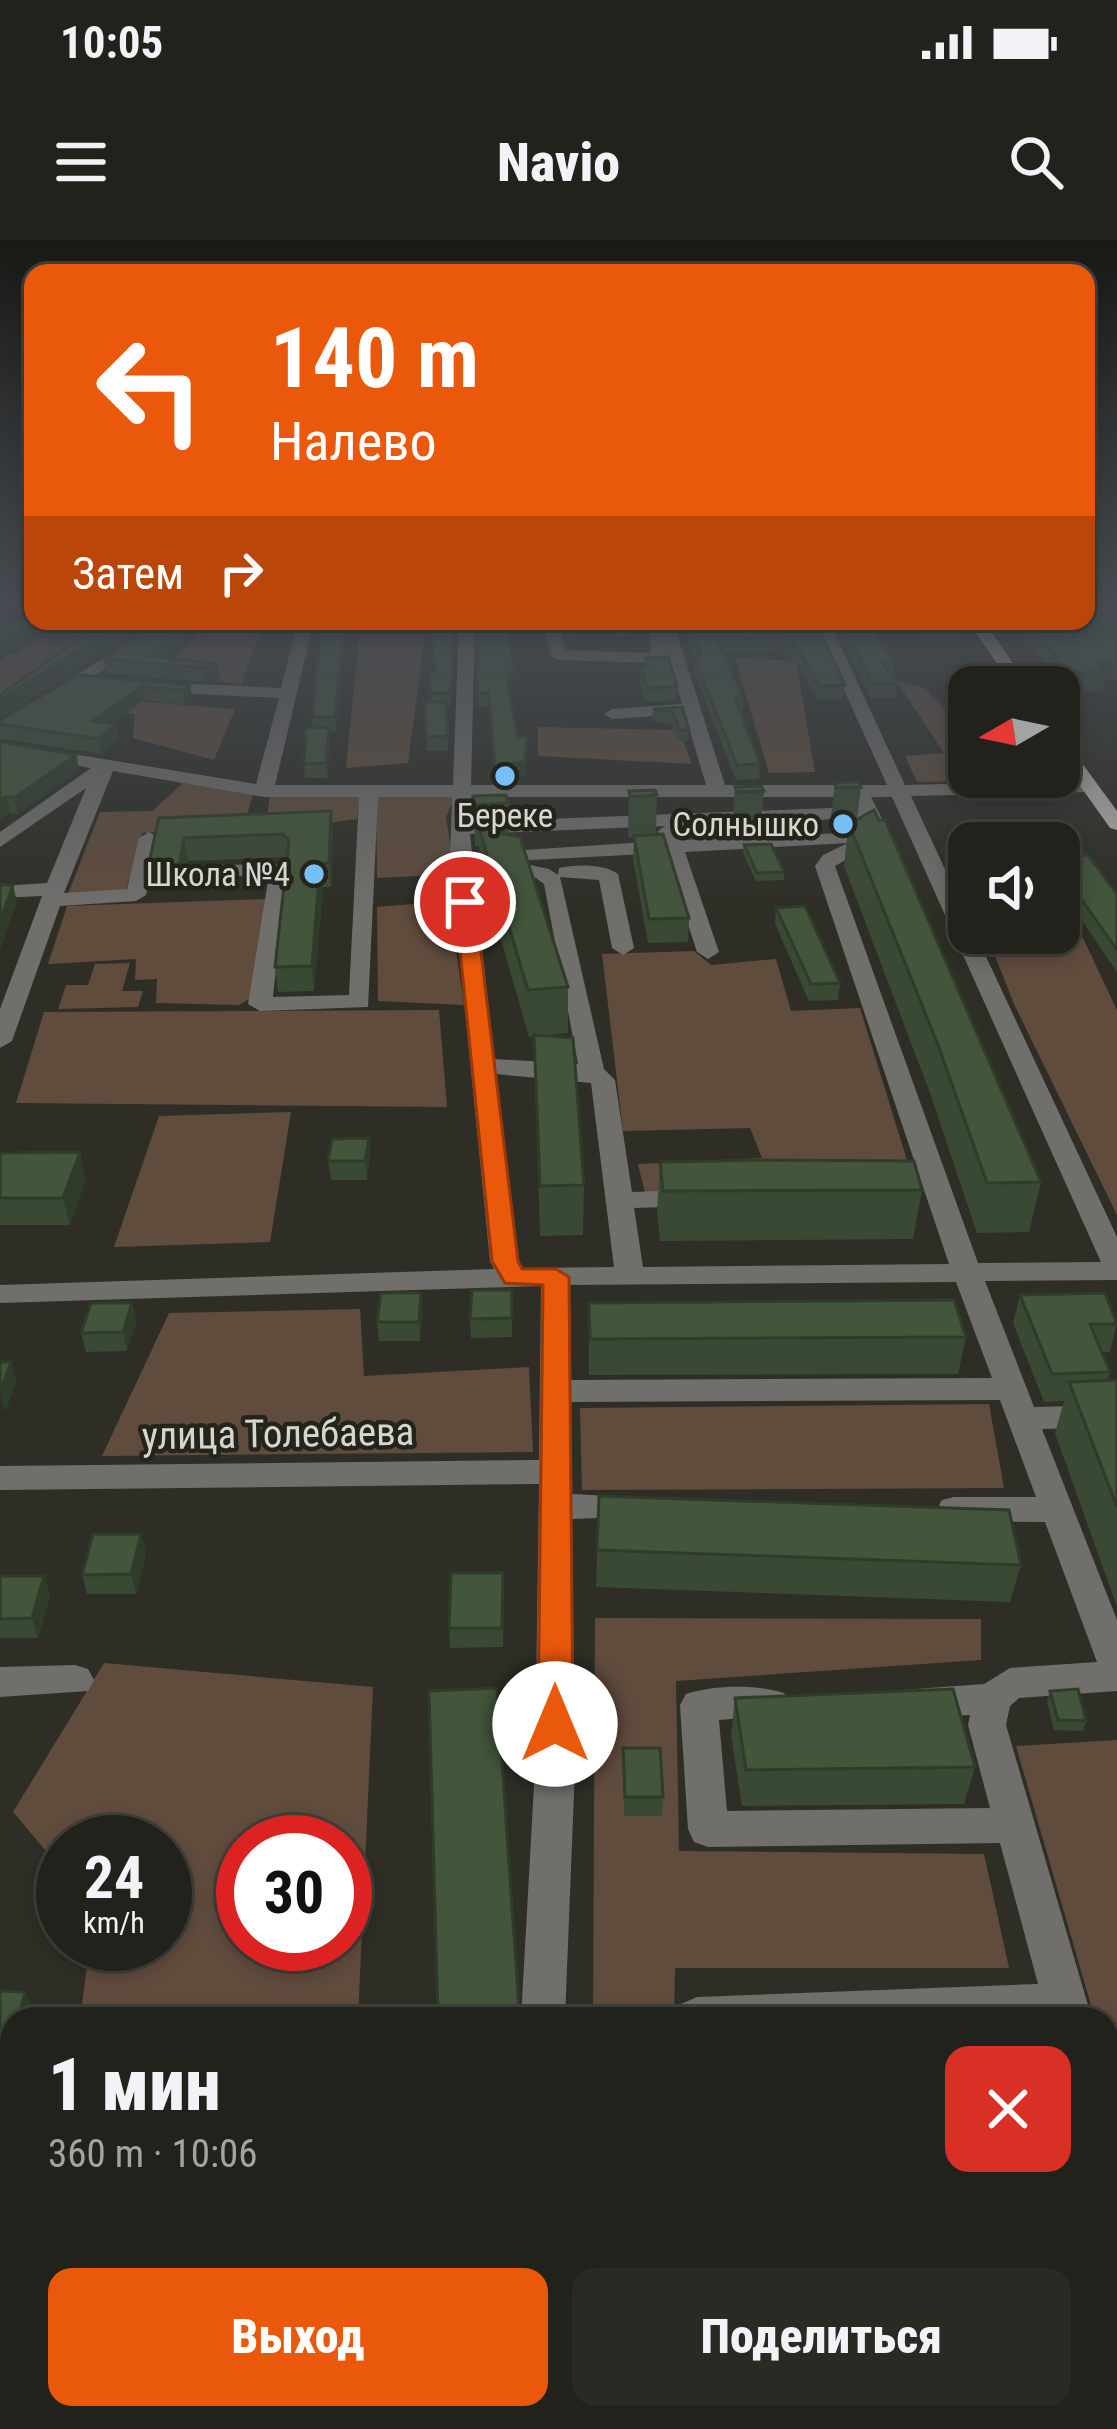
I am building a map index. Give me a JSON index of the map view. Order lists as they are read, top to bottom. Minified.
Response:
{"streets":{"street":["улица Толебаева"]},"places":["Береке","Солнышко","Школа №4"],"north":"left","page":{"status":"10:05","header":"Navio","turn":["140 m","Налево"],"then":"Затем","speed":"24 km/h","limit":"30","heading":["1 мин","360 m · 10:06"],"buttons":["Выход","Поделиться"]}}
